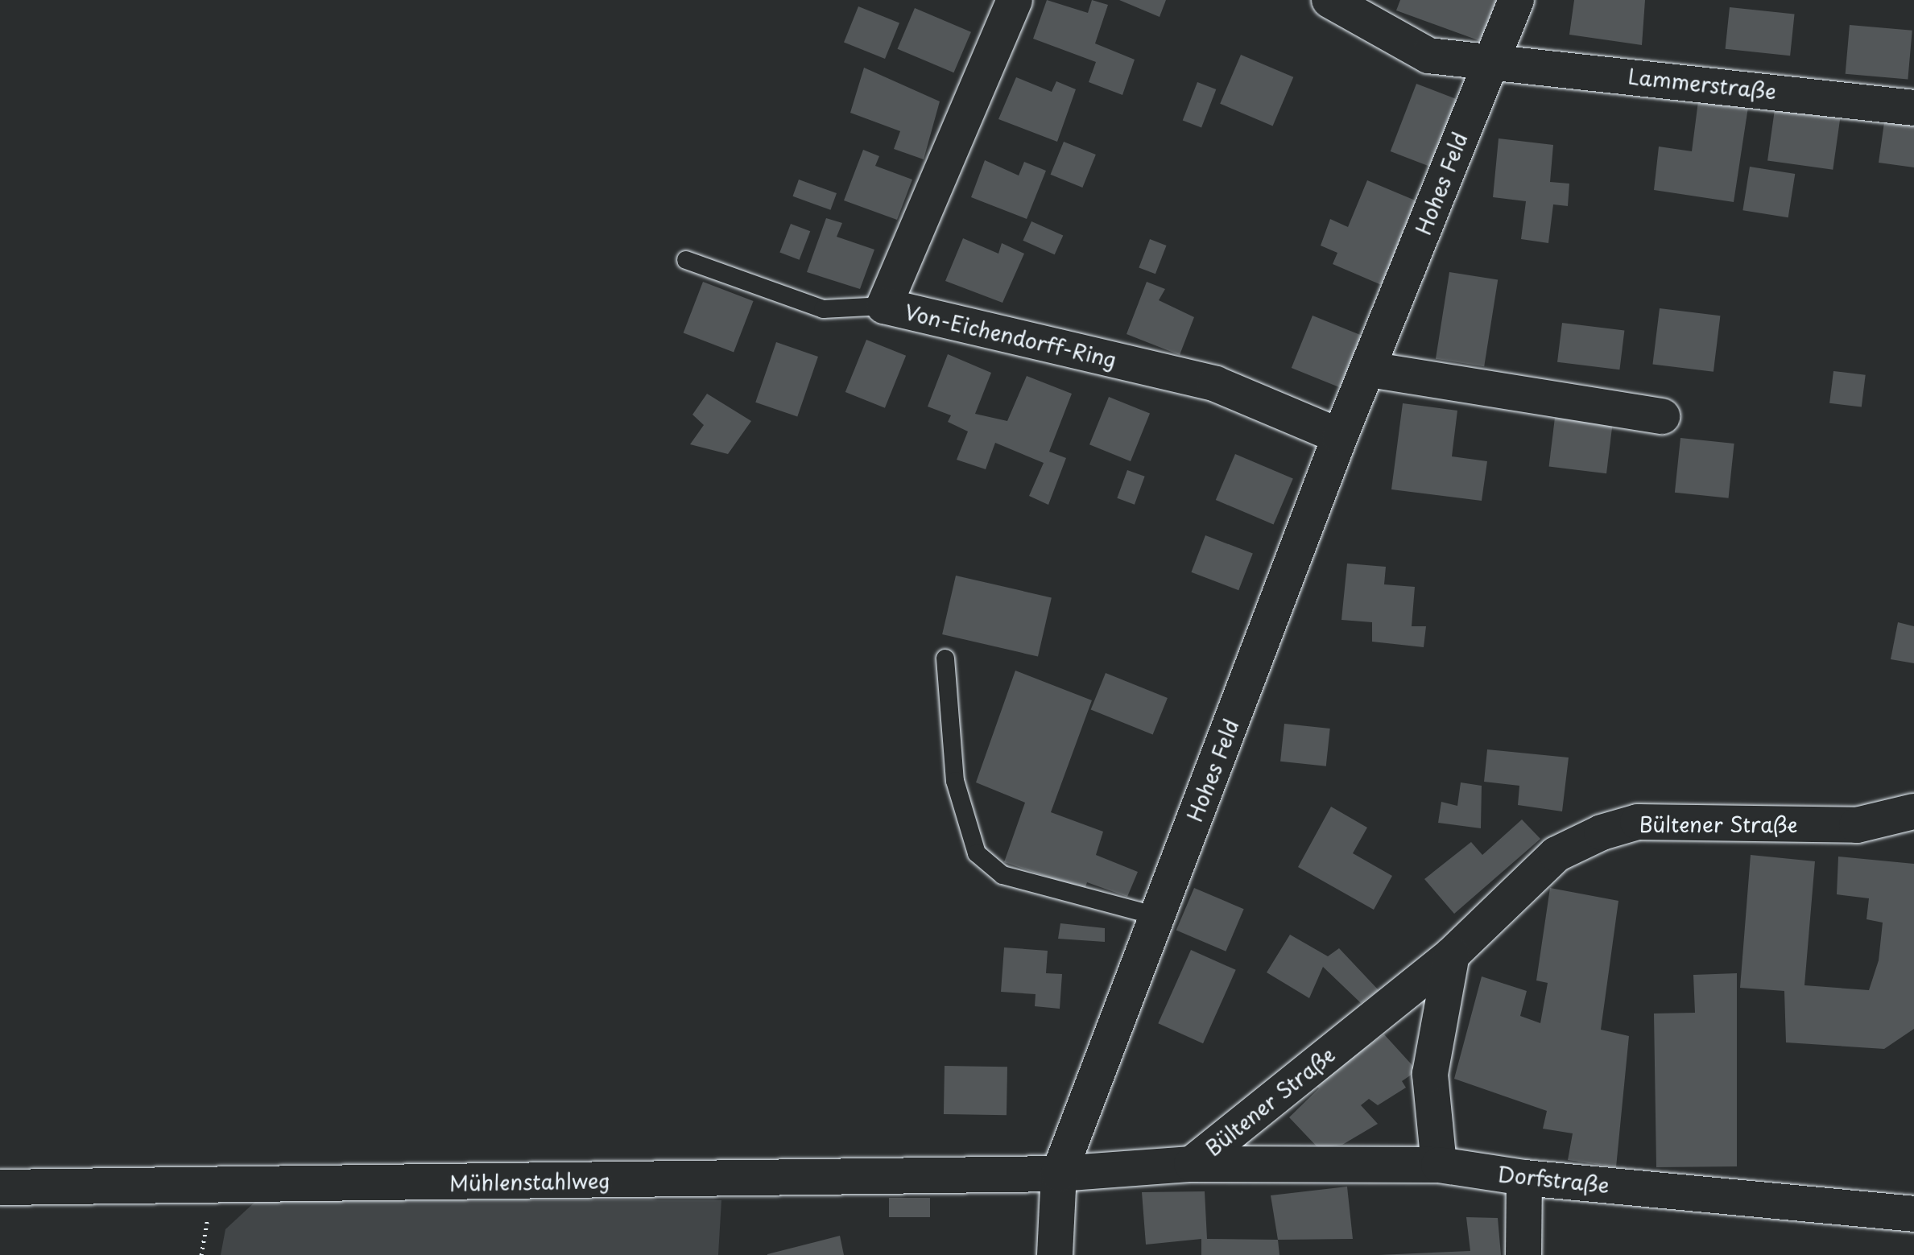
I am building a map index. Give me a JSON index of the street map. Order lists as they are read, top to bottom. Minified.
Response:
{"streets":{"street":["Lammerstraße","Hohes Feld","Von-Eichendorff-Ring","Bültener Straße","Dorfstraße","Mühlenstahlweg"]},"crossings":[["Lammerstraße","Hohes Feld"],["Hohes Feld","Von-Eichendorff-Ring"],["Hohes Feld","Bültener Straße"],["Hohes Feld","Mühlenstahlweg"],["Bültener Straße","Dorfstraße"],["Bültener Straße","Mühlenstahlweg"]]}
